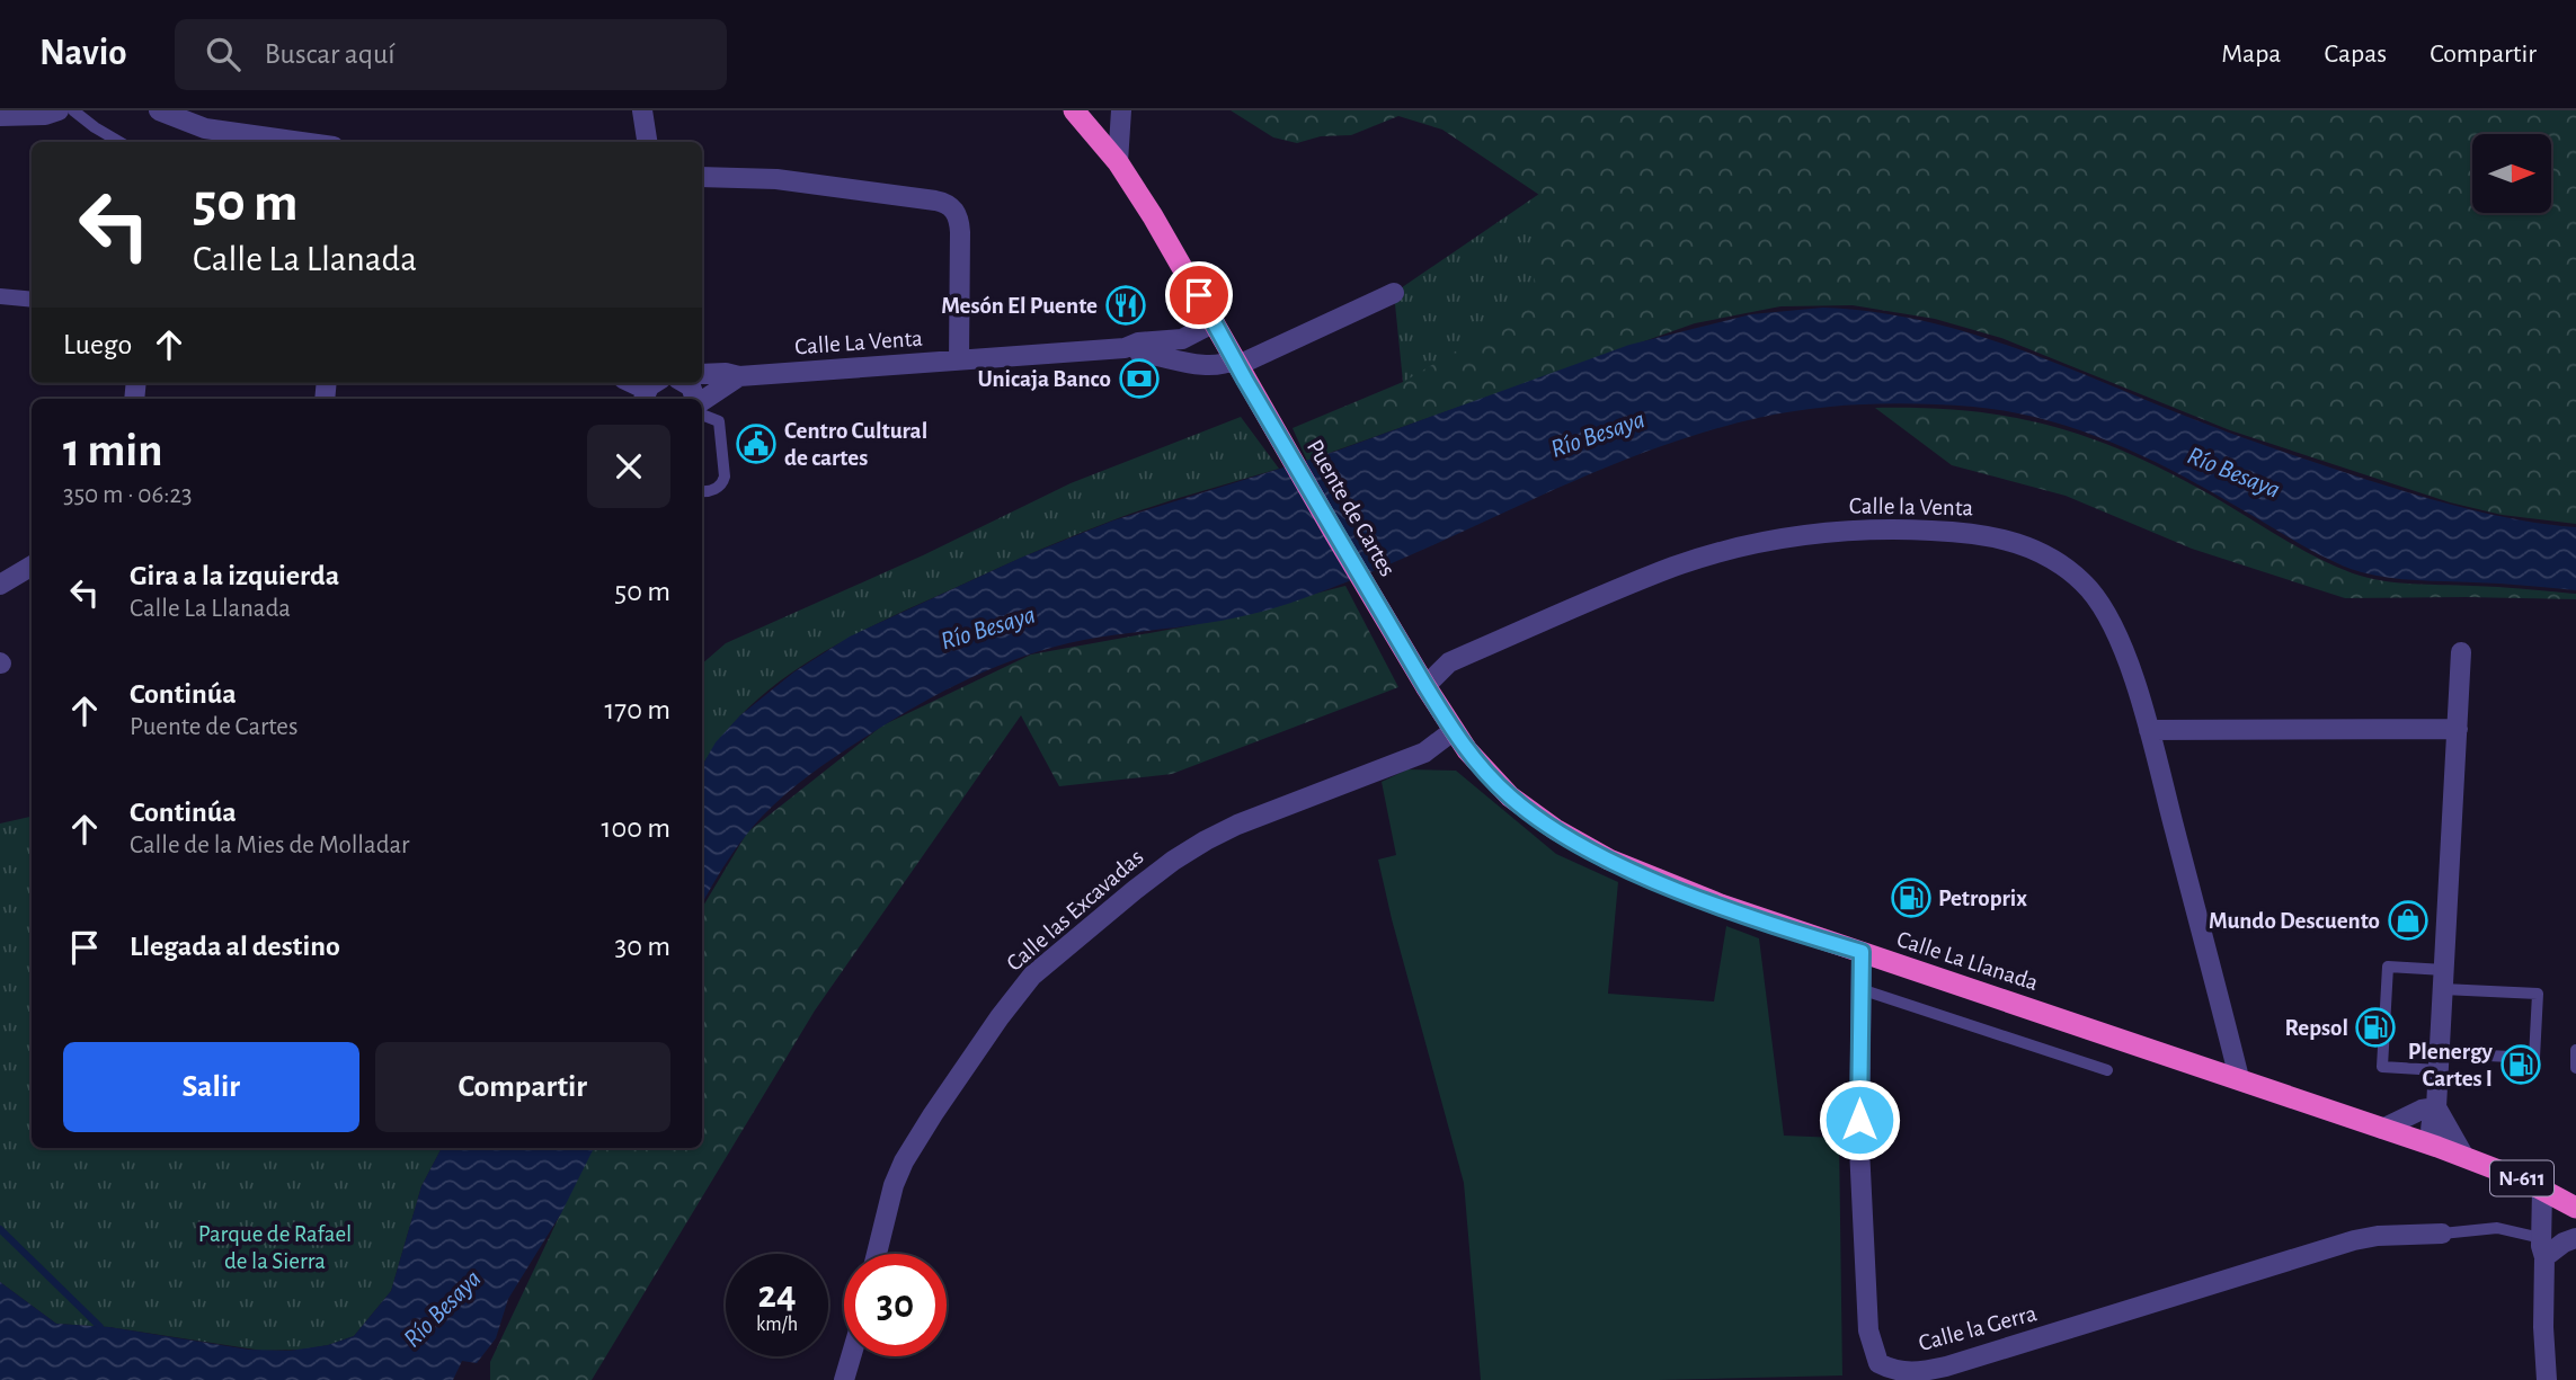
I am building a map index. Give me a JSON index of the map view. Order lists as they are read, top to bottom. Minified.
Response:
{"streets":{"highway":["Puente de Cartes","Calle La Llanada","N-611"],"street":["Calle La Venta","Calle la Venta","Calle las Excavadas","Calle la Gerra"]},"crossings":[["Calle La Venta","Puente de Cartes"],["Calle La Venta","N-611"],["Calle la Venta","Calle La Llanada"],["Puente de Cartes","Calle La Llanada"],["Puente de Cartes","N-611"],["Calle las Excavadas","Calle La Llanada"],["Calle La Llanada","Calle la Gerra"]],"water":["Río Besaya"],"parks":["Parque de Rafael de la Sierra"],"places":{"restaurant":["Mesón El Puente"],"bank":["Unicaja Banco"],"public building":["Centro Cultural de cartes"],"fuel station":["Petroprix","Repsol","Plenergy Cartes I"],"shop":["Mundo Descuento"]},"north":"right","page":{"header":"Navio","search":"Buscar aquí","nav":["Mapa","Capas","Compartir"],"turn":["50 m","Calle La Llanada"],"then":"Luego","heading":["1 min","350 m · 06:23"],"list":[{"name":"Gira a la izquierda","note":"Calle La Llanada","value":"50 m"},{"name":"Continúa","note":"Puente de Cartes","value":"170 m"},{"name":"Continúa","note":"Calle de la Mies de Molladar","value":"100 m"},{"name":"Llegada al destino","value":"30 m"}],"buttons":["Salir","Compartir"],"speed":"24 km/h","limit":"30"}}
